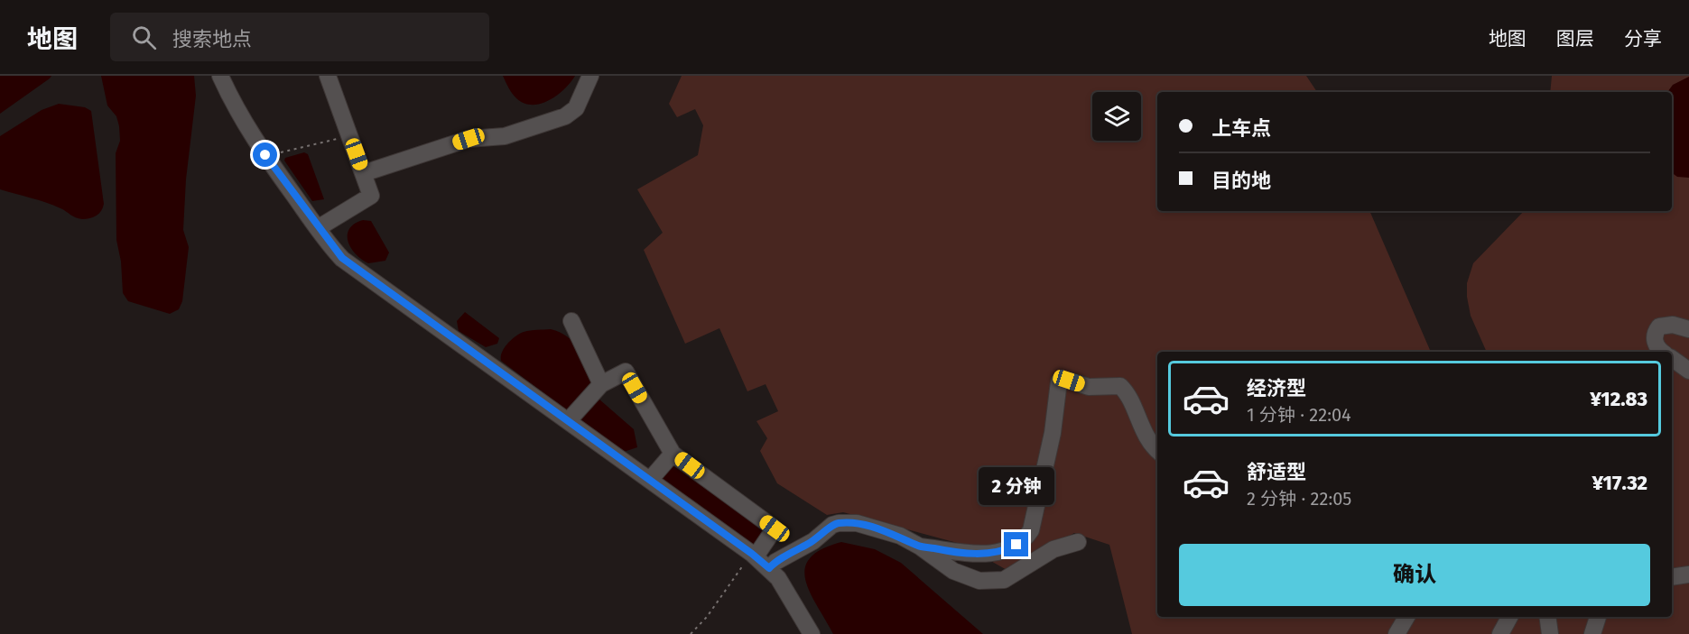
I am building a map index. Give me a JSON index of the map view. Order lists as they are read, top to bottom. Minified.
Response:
{"page":{"header":"地图","search":"搜索地点","nav":["地图","图层","分享"],"banner":["上车点","目的地"],"list":[{"name":"经济型","note":"1 分钟 · 22:04","value":"¥12.83"},{"name":"舒适型","note":"2 分钟 · 22:05","value":"¥17.32"}],"bubble":"2 分钟","buttons":"确认"}}
